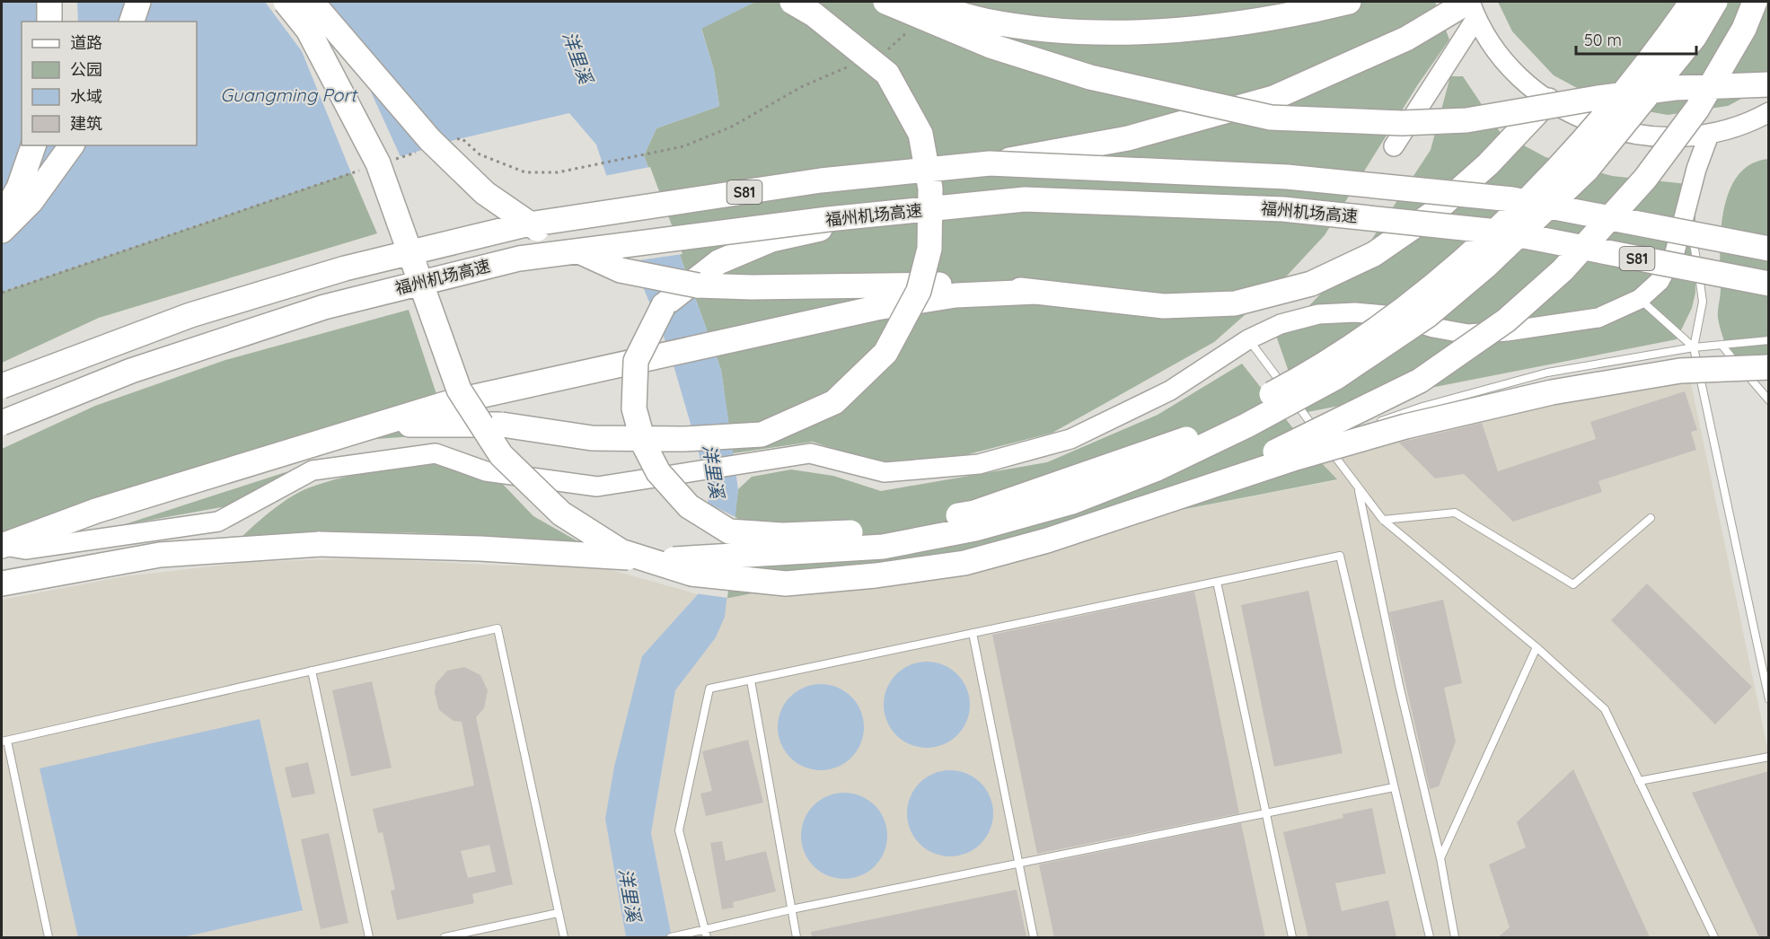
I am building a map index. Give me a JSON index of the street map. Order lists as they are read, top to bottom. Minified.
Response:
{"streets":{"highway":["S81","福州机场高速"]},"water":["洋里溪","Guangming Port"],"legend":["道路","公园","水域","建筑"],"scale_bar":"50 m"}
